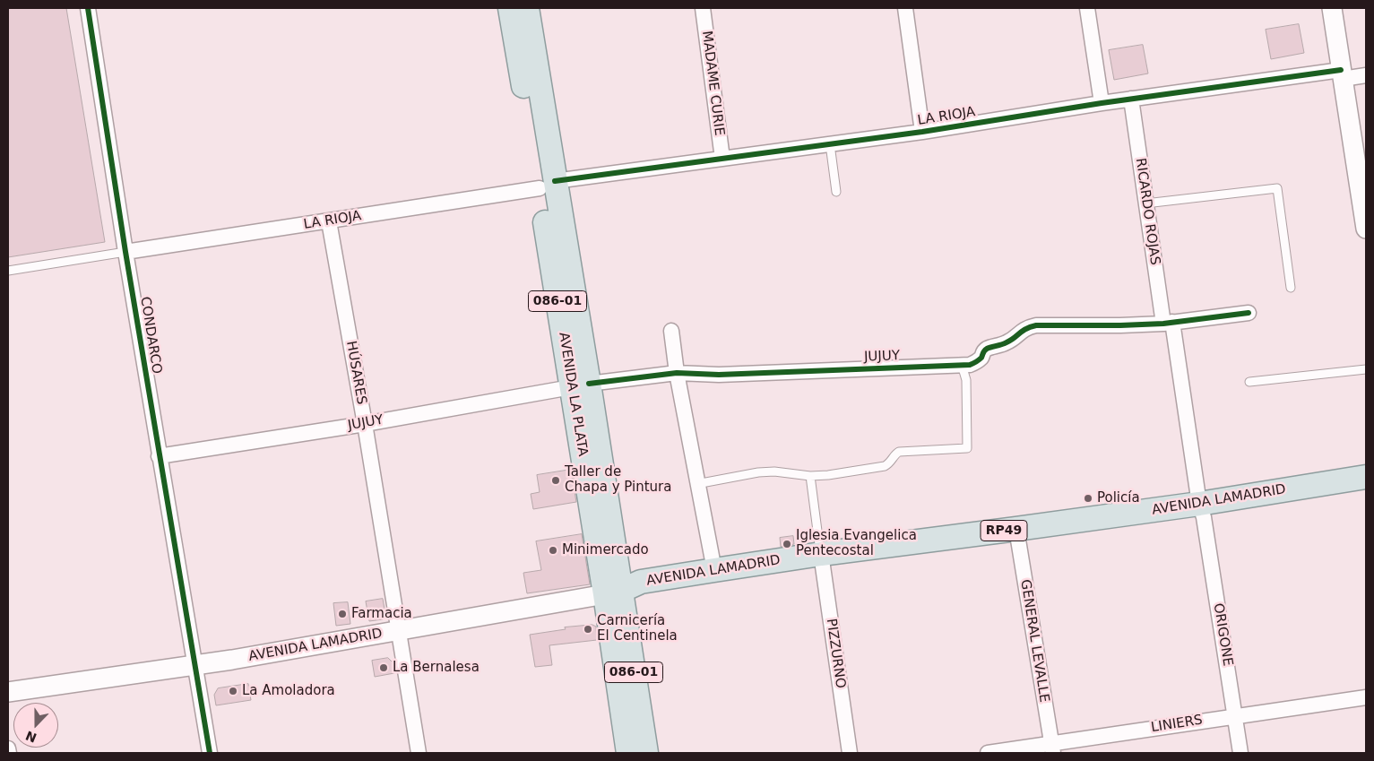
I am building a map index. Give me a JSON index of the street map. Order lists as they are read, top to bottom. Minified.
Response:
{"streets":{"main road":["086-01","AVENIDA LA PLATA","AVENIDA LAMADRID","RP49"],"street":["MADAME CURIE","LA RIOJA","RICARDO ROJAS","CONDARCO","JUJUY","HÚSARES","ORIGONE","GENERAL LEVALLE","PIZZURNO","LINIERS"]},"crossings":[["MADAME CURIE","LA RIOJA"],["LA RIOJA","RICARDO ROJAS"],["LA RIOJA","CONDARCO"],["LA RIOJA","HÚSARES"],["LA RIOJA","AVENIDA LA PLATA"],["RICARDO ROJAS","JUJUY"],["RICARDO ROJAS","AVENIDA LAMADRID"],["RICARDO ROJAS","ORIGONE"],["086-01","AVENIDA LA PLATA"],["086-01","AVENIDA LAMADRID"],["CONDARCO","JUJUY"],["CONDARCO","AVENIDA LAMADRID"],["JUJUY","HÚSARES"],["JUJUY","AVENIDA LA PLATA"],["HÚSARES","AVENIDA LAMADRID"],["AVENIDA LA PLATA","AVENIDA LAMADRID"],["AVENIDA LAMADRID","ORIGONE"],["AVENIDA LAMADRID","GENERAL LEVALLE"],["AVENIDA LAMADRID","PIZZURNO"],["ORIGONE","LINIERS"],["GENERAL LEVALLE","LINIERS"]],"places":["Taller de Chapa y Pintura","Policía","Iglesia Evangelica Pentecostal","Minimercado","Farmacia","Carnicería El Centinela","La Bernalesa","La Amoladora"],"north":"bottom"}
